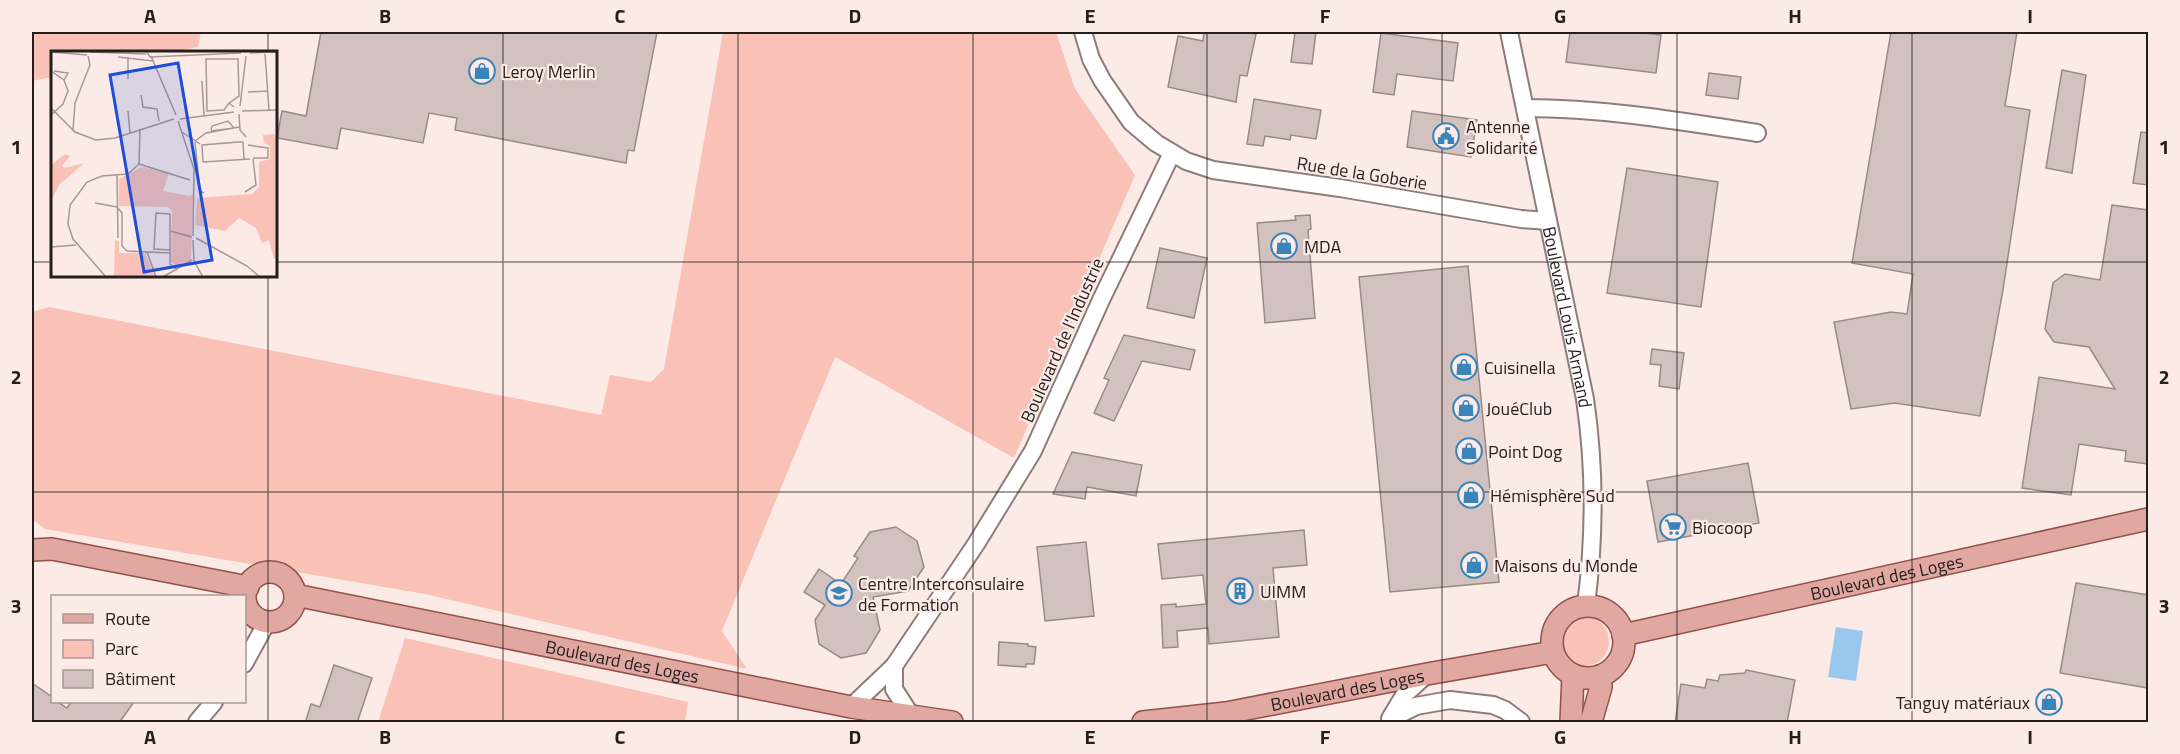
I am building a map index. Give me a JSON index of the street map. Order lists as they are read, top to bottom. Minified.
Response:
{"streets":{"main road":["Boulevard des Loges"],"street":["Rue de la Goberie","Boulevard Louis Armand","Boulevard de l'Industrie"]},"crossings":[["Rue de la Goberie","Boulevard Louis Armand"],["Rue de la Goberie","Boulevard de l'Industrie"],["Boulevard Louis Armand","Boulevard des Loges"],["Boulevard de l'Industrie","Boulevard des Loges"]],"places":{"shop":["Leroy Merlin","MDA","Cuisinella","JouéClub","Point Dog","Hémisphère Sud","Maisons du Monde","Tanguy matériaux"],"public building":["Antenne Solidarité"],"supermarket":["Biocoop"],"building":["UIMM"],"school or university":["Centre Interconsulaire de Formation"]},"legend":["Route","Parc","Bâtiment"],"grid":{"columns":["A","B","C","D","E","F","G","H","I"],"rows":["1","2","3"]}}
